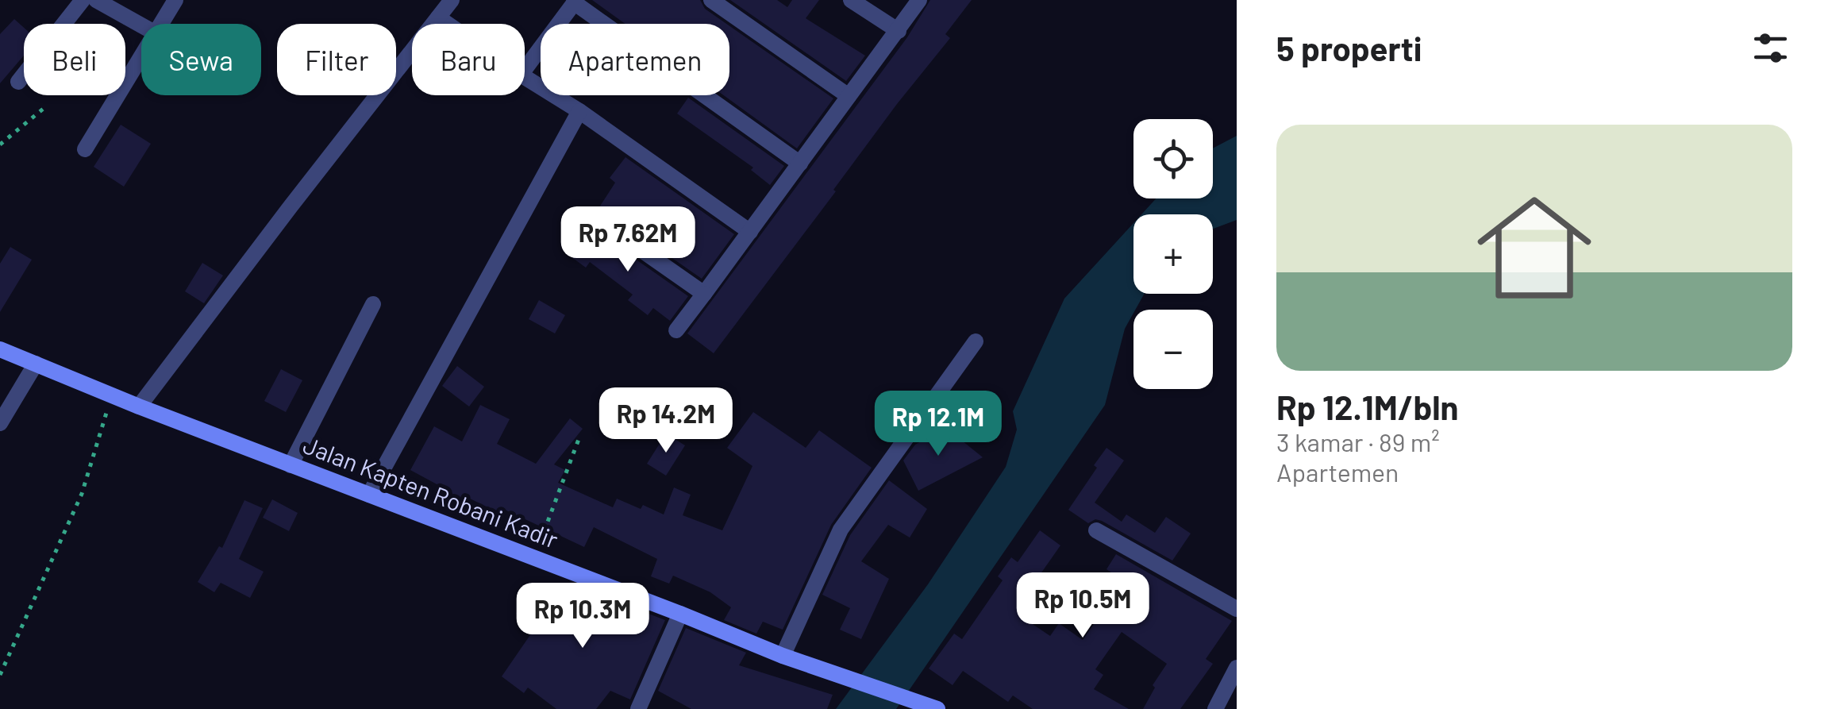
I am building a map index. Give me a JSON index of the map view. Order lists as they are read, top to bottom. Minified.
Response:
{"streets":{"main road":["Jalan Kapten Robani Kadir"]},"page":{"heading":"5 properti","chip":["Beli","Sewa","Filter","Baru","Apartemen"],"list":[{"name":"Rp 12.1M/bln","note":"3 kamar · 89 m² · Apartemen"}],"map_buttons":["+","−"],"price":["Rp 7.62M","Rp 14.2M","Rp 12.1M","Rp 10.5M","Rp 10.3M"]}}
